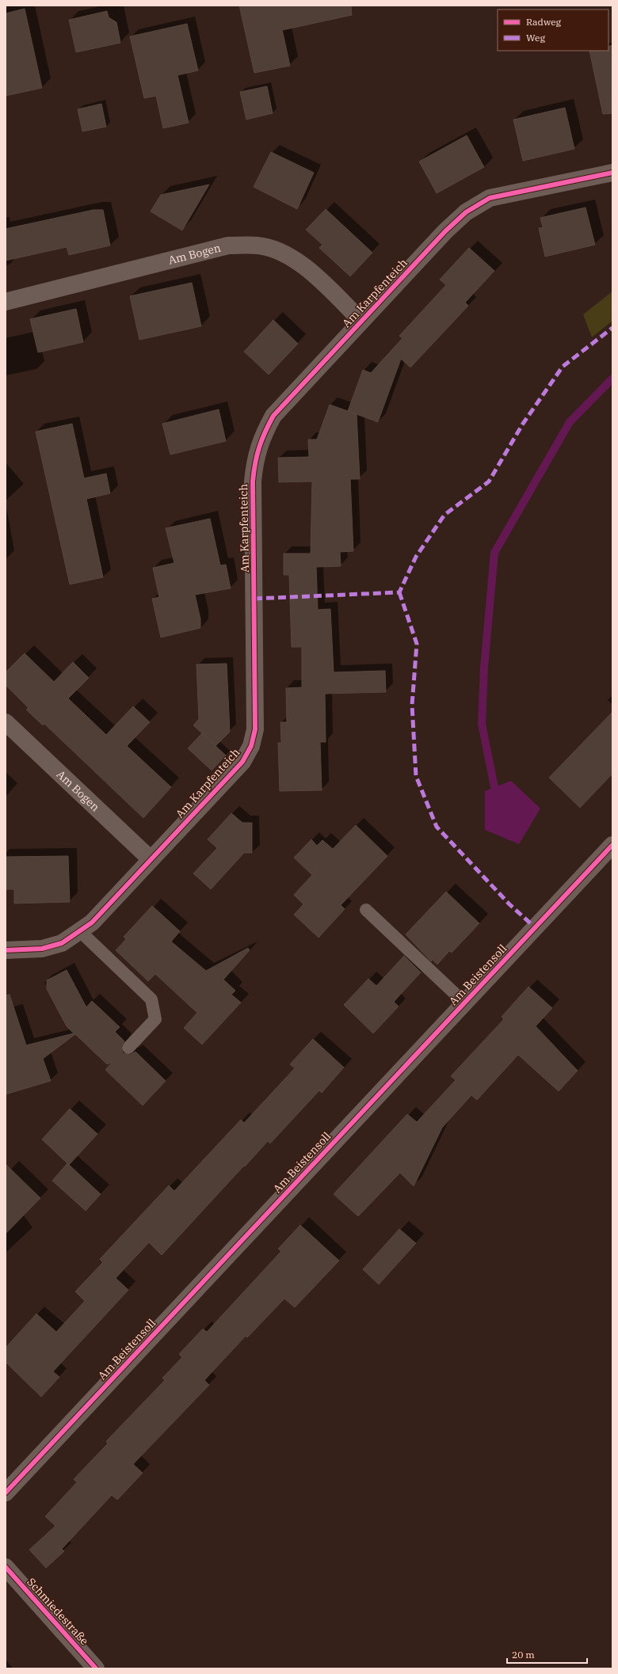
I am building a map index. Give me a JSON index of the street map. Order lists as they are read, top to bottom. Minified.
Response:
{"streets":{"street":["Am Bogen","Am Karpfenteich","Am Beistensoll","Schmiedestraße"]},"crossings":[["Am Bogen","Am Karpfenteich"]],"legend":["Radweg","Weg"],"scale_bar":"20 m"}
